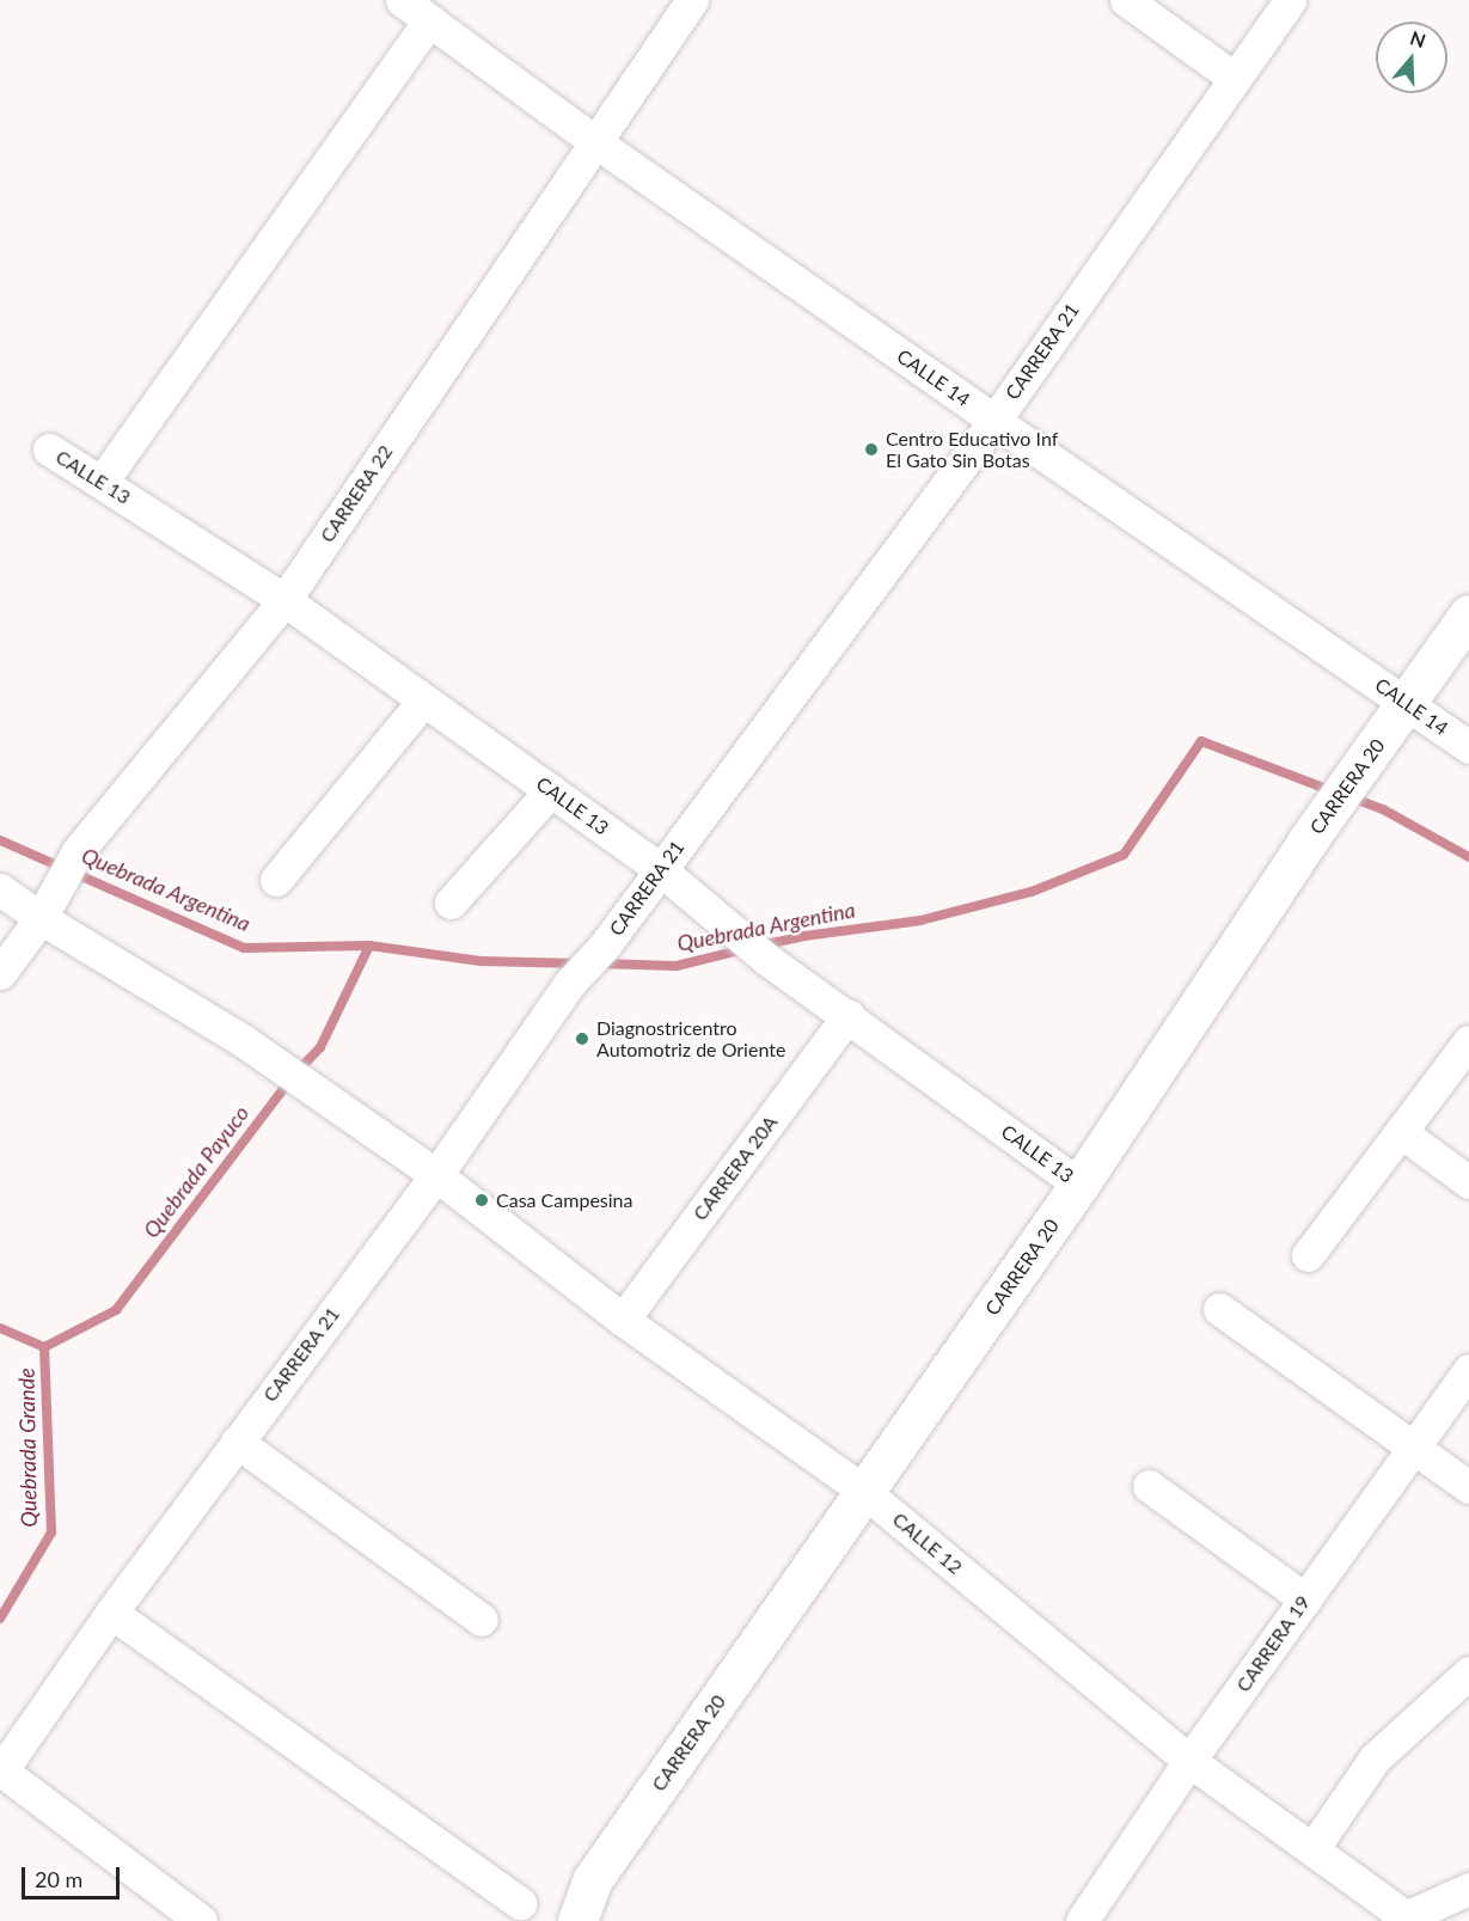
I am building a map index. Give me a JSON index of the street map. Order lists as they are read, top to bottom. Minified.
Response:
{"streets":{"main road":["CARRERA 20"],"street":["CARRERA 21","CALLE 14","CALLE 13","CARRERA 22","CARRERA 20A","CALLE 12","CARRERA 19"]},"crossings":[["CARRERA 21","CALLE 14"],["CARRERA 21","CALLE 13"],["CARRERA 21","CALLE 12"],["CALLE 14","CARRERA 22"],["CALLE 14","CARRERA 20"],["CALLE 13","CARRERA 22"],["CALLE 13","CARRERA 20"],["CALLE 13","CARRERA 20A"],["CARRERA 22","CALLE 12"],["CARRERA 20","CALLE 12"],["CARRERA 20A","CALLE 12"],["CALLE 12","CARRERA 19"]],"water":["Quebrada Argentina","Quebrada Payuco","Quebrada Grande"],"places":["Centro Educativo Inf El Gato Sin Botas","Diagnostricentro Automotriz de Oriente","Casa Campesina"],"scale_bar":"20 m","north":"top"}
